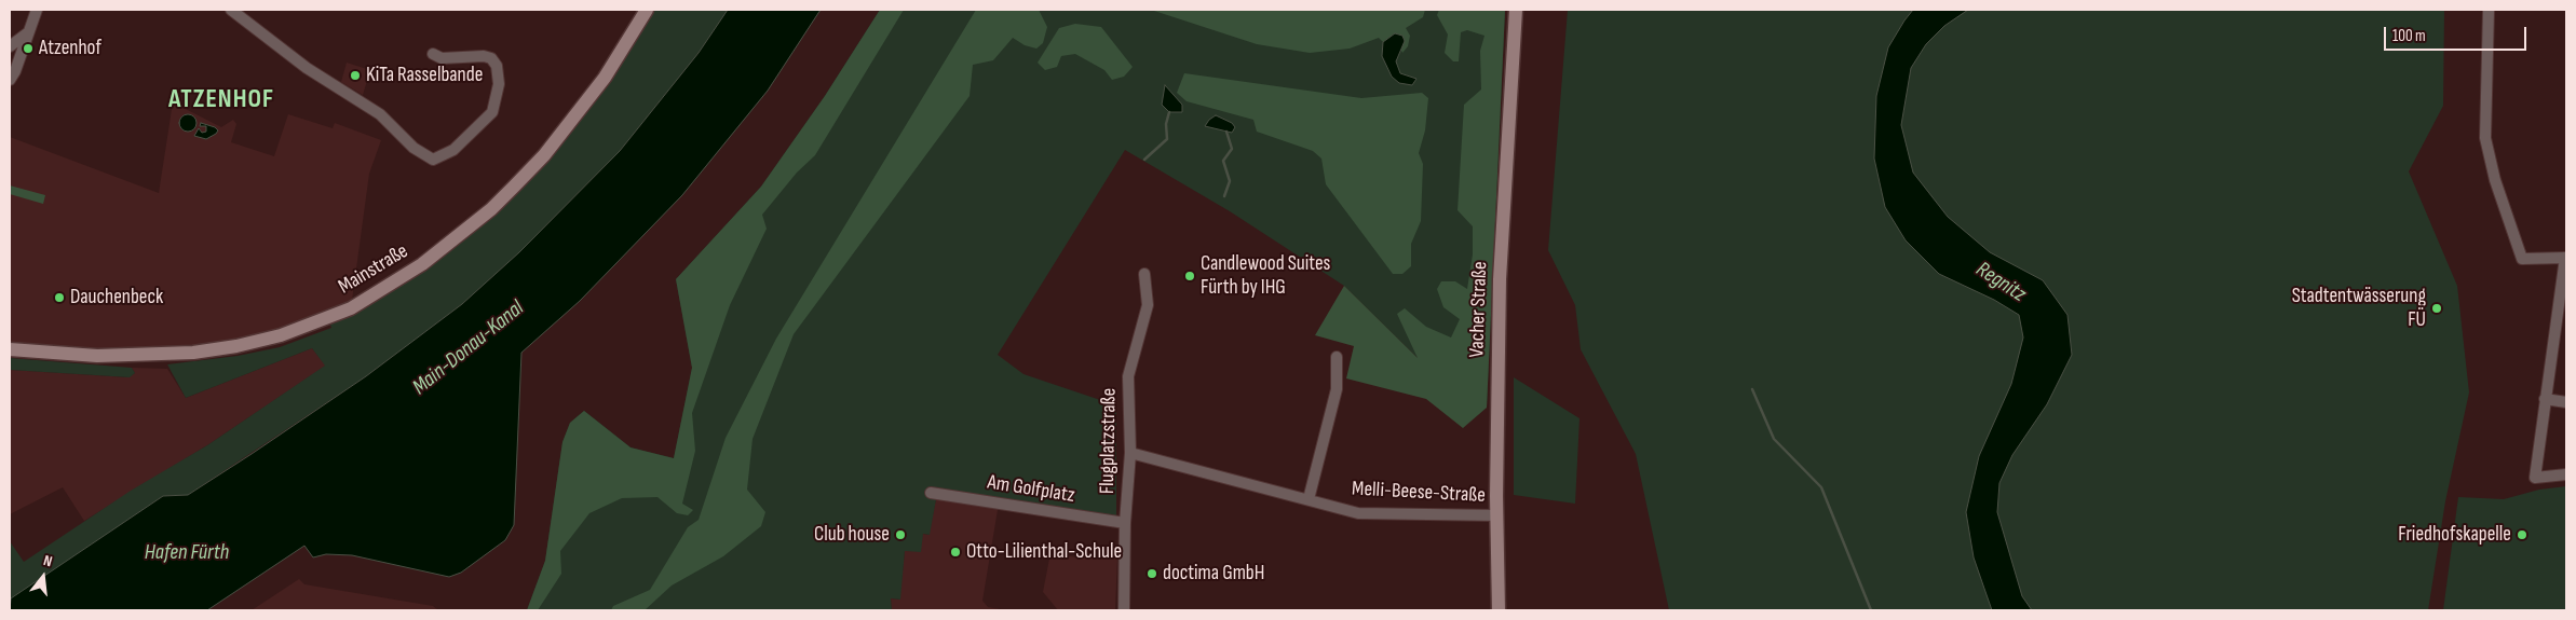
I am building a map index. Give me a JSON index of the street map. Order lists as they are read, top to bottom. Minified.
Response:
{"streets":{"main road":["Mainstraße","Vacher Straße"],"street":["Flugplatzstraße","Am Golfplatz","Melli-Beese-Straße"]},"crossings":[["Vacher Straße","Melli-Beese-Straße"],["Flugplatzstraße","Am Golfplatz"],["Flugplatzstraße","Melli-Beese-Straße"]],"districts":["ATZENHOF"],"water":["Regnitz","Main-Donau-Kanal","Hafen Fürth"],"places":["Atzenhof","KiTa Rasselbande","Candlewood Suites Fürth by IHG","Dauchenbeck","Stadtentwässerung FÜ","Club house","Friedhofskapelle","Otto-Lilienthal-Schule","doctima GmbH"],"scale_bar":"100 m","north":"top"}
